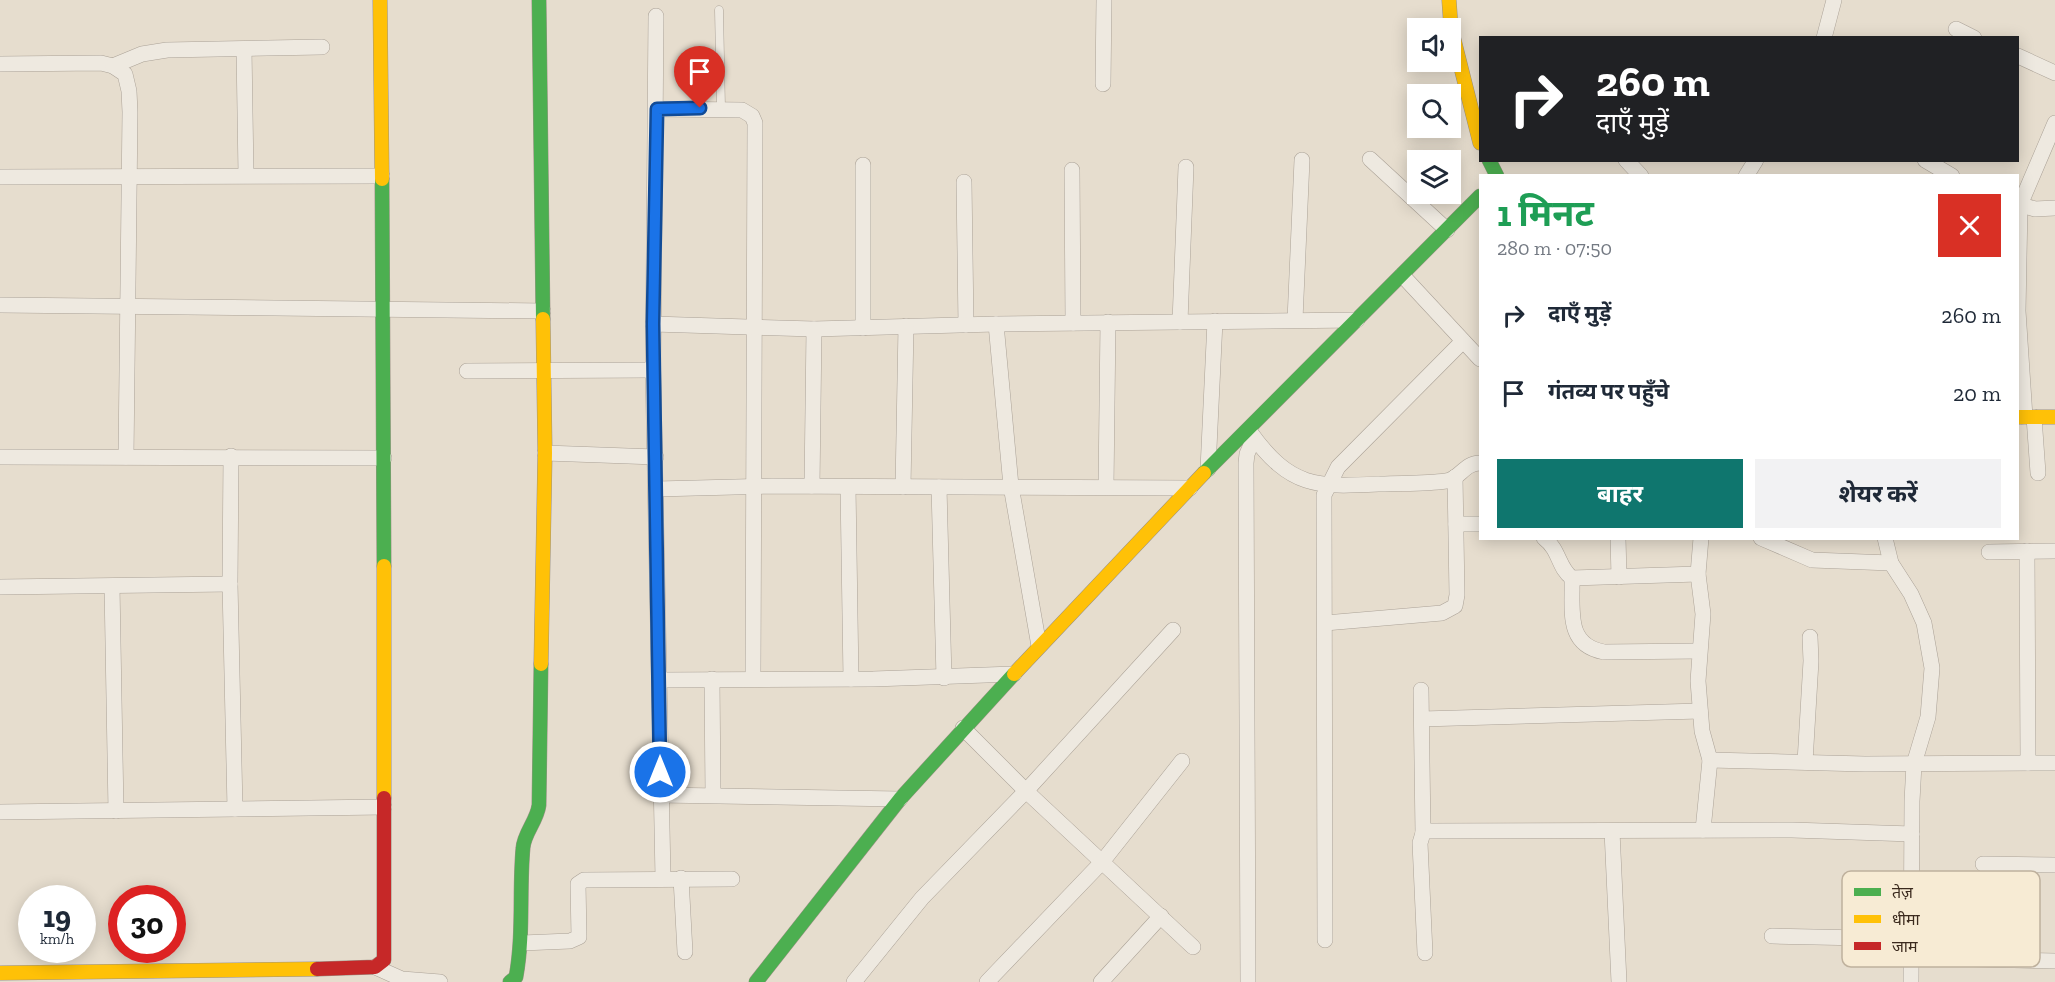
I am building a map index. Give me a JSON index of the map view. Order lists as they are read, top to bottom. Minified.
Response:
{"legend":["तेज़","धीमा","जाम"],"page":{"turn":["260 m","दाएँ मुड़ें"],"heading":["1 मिनट","280 m · 07:50"],"list":[{"name":"दाएँ मुड़ें","value":"260 m"},{"name":"गंतव्य पर पहुँचे","value":"20 m"}],"buttons":["बाहर","शेयर करें"],"speed":"19 km/h","limit":"30"}}
